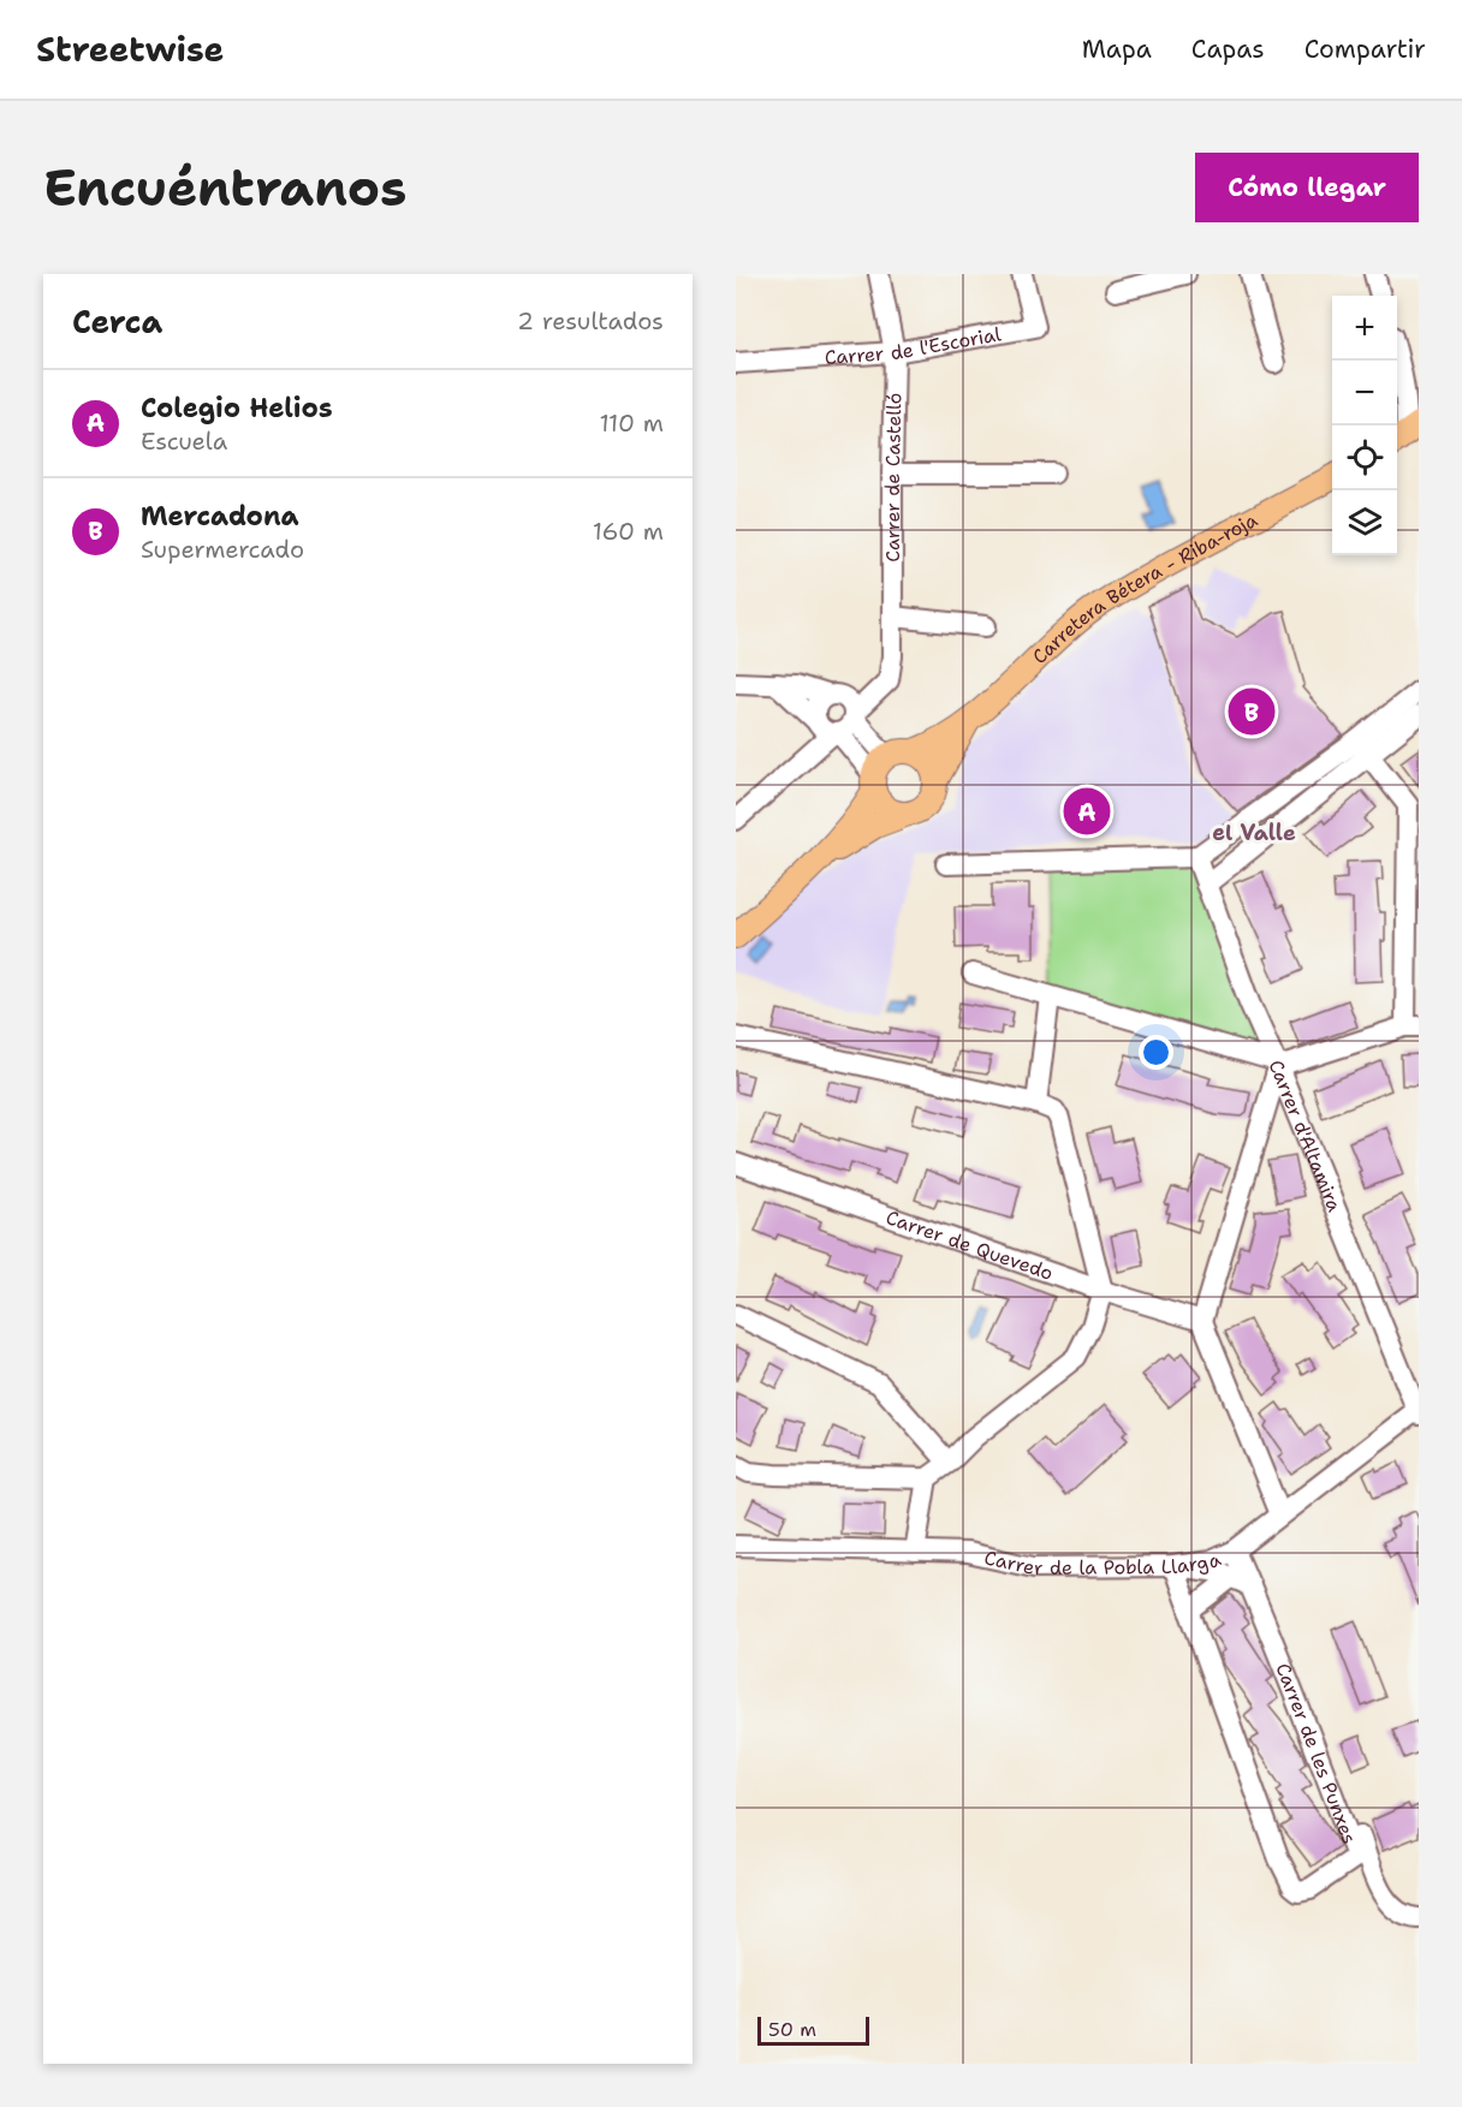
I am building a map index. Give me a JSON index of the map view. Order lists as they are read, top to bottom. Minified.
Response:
{"streets":{"main road":["Carretera Bétera - Riba-roja"],"street":["Carrer de l'Escorial","Carrer de Castelló","Carrer d'Altamira","Carrer de Quevedo","Carrer de la Pobla Llarga","Carrer de les Punxes"]},"crossings":[["Carrer de l'Escorial","Carrer de Castelló"],["Carrer d'Altamira","Carrer de la Pobla Llarga"],["Carrer de la Pobla Llarga","Carrer de les Punxes"]],"districts":["el Valle"],"scale_bar":"50 m","page":{"header":"Streetwise","nav":["Mapa","Capas","Compartir"],"buttons":"Cómo llegar","title":"Encuéntranos","heading":["Cerca","2 resultados"],"map_buttons":["+","−"],"list":[{"mark":"A","name":"Colegio Helios","note":"Escuela","value":"110 m"},{"mark":"B","name":"Mercadona","note":"Supermercado","value":"160 m"}],"pins":["B","A"],"scale":"50 m"}}
